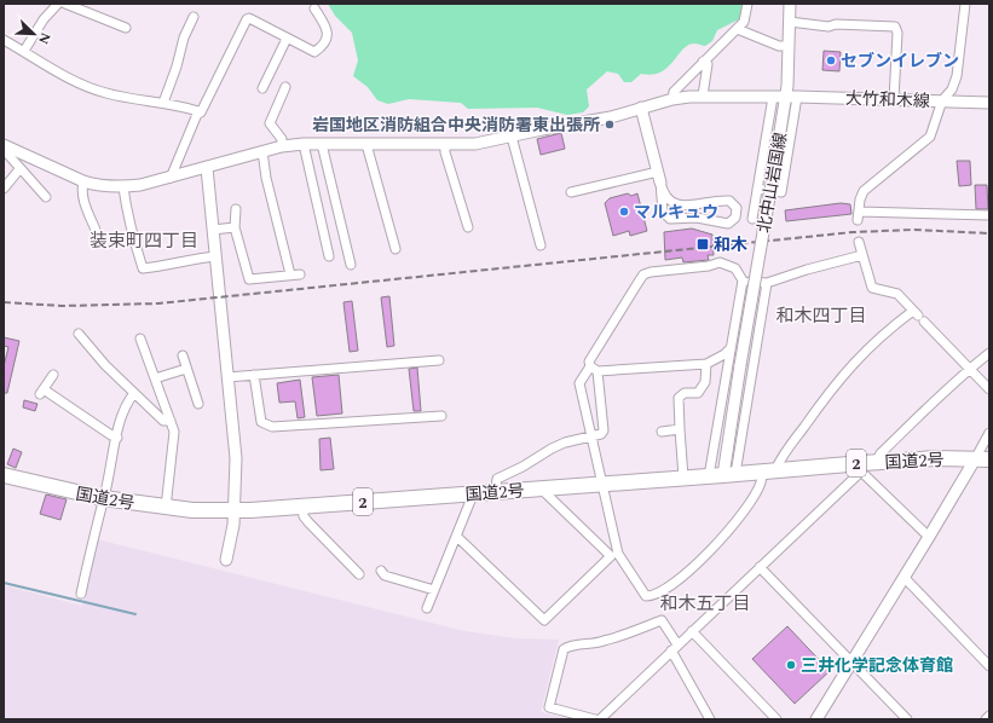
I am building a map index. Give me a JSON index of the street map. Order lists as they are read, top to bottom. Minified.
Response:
{"streets":{"highway":["国道2号","2"],"street":["大竹和木線","北中山岩国線"]},"crossings":[["大竹和木線","北中山岩国線"],["北中山岩国線","国道2号"]],"districts":["装束町四丁目","和木四丁目","和木五丁目"],"places":{"other":["セブンイレブン","岩国地区消防組合中央消防署東出張所","マルキュウ","三井化学記念体育館"],"transit":["和木"]},"north":"bottom right"}
